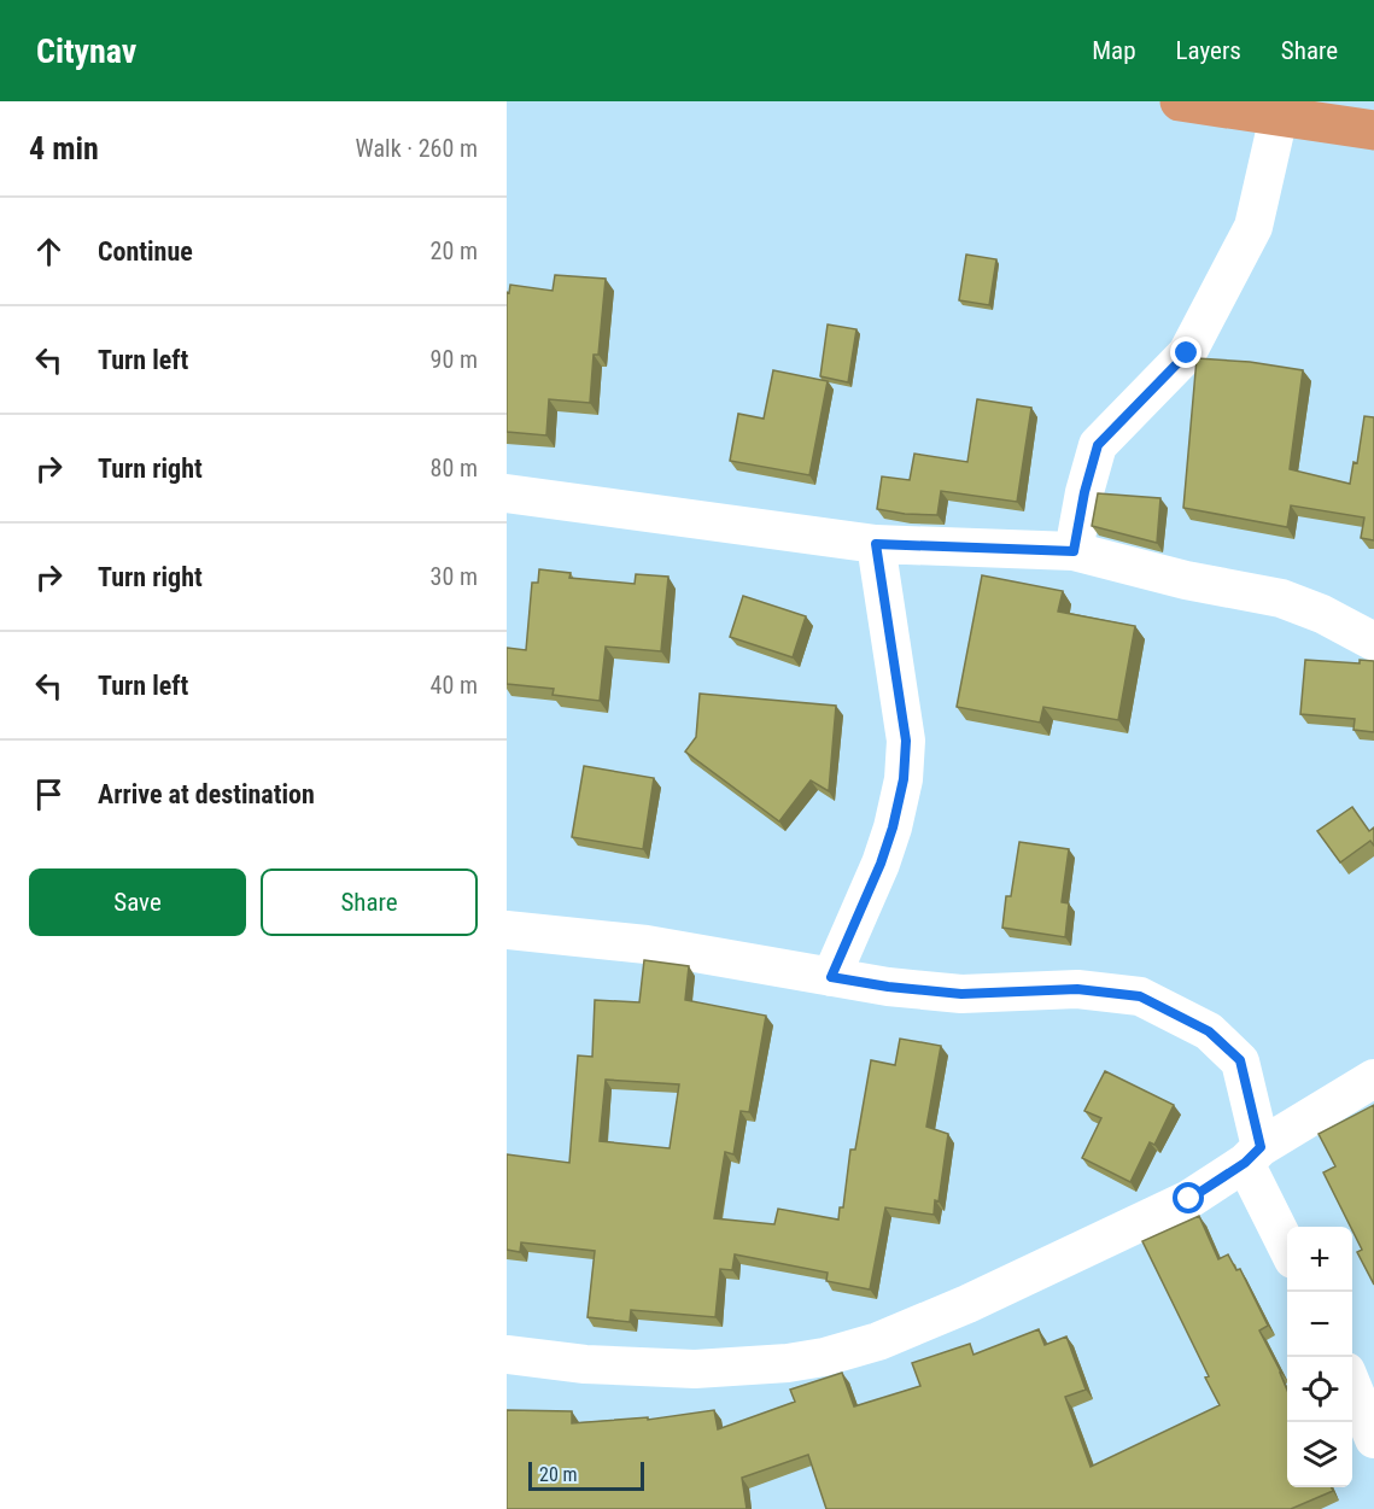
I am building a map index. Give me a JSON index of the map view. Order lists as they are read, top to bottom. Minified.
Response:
{"scale_bar":"20 m","page":{"header":"Citynav","nav":["Map","Layers","Share"],"heading":["4 min","Walk · 260 m"],"list":[["Continue","20 m"],["Turn left","90 m"],["Turn right","80 m"],["Turn right","30 m"],["Turn left","40 m"],"Arrive at destination"],"buttons":["Save","Share"],"map_buttons":["+","−"],"scale":"20 m"}}
